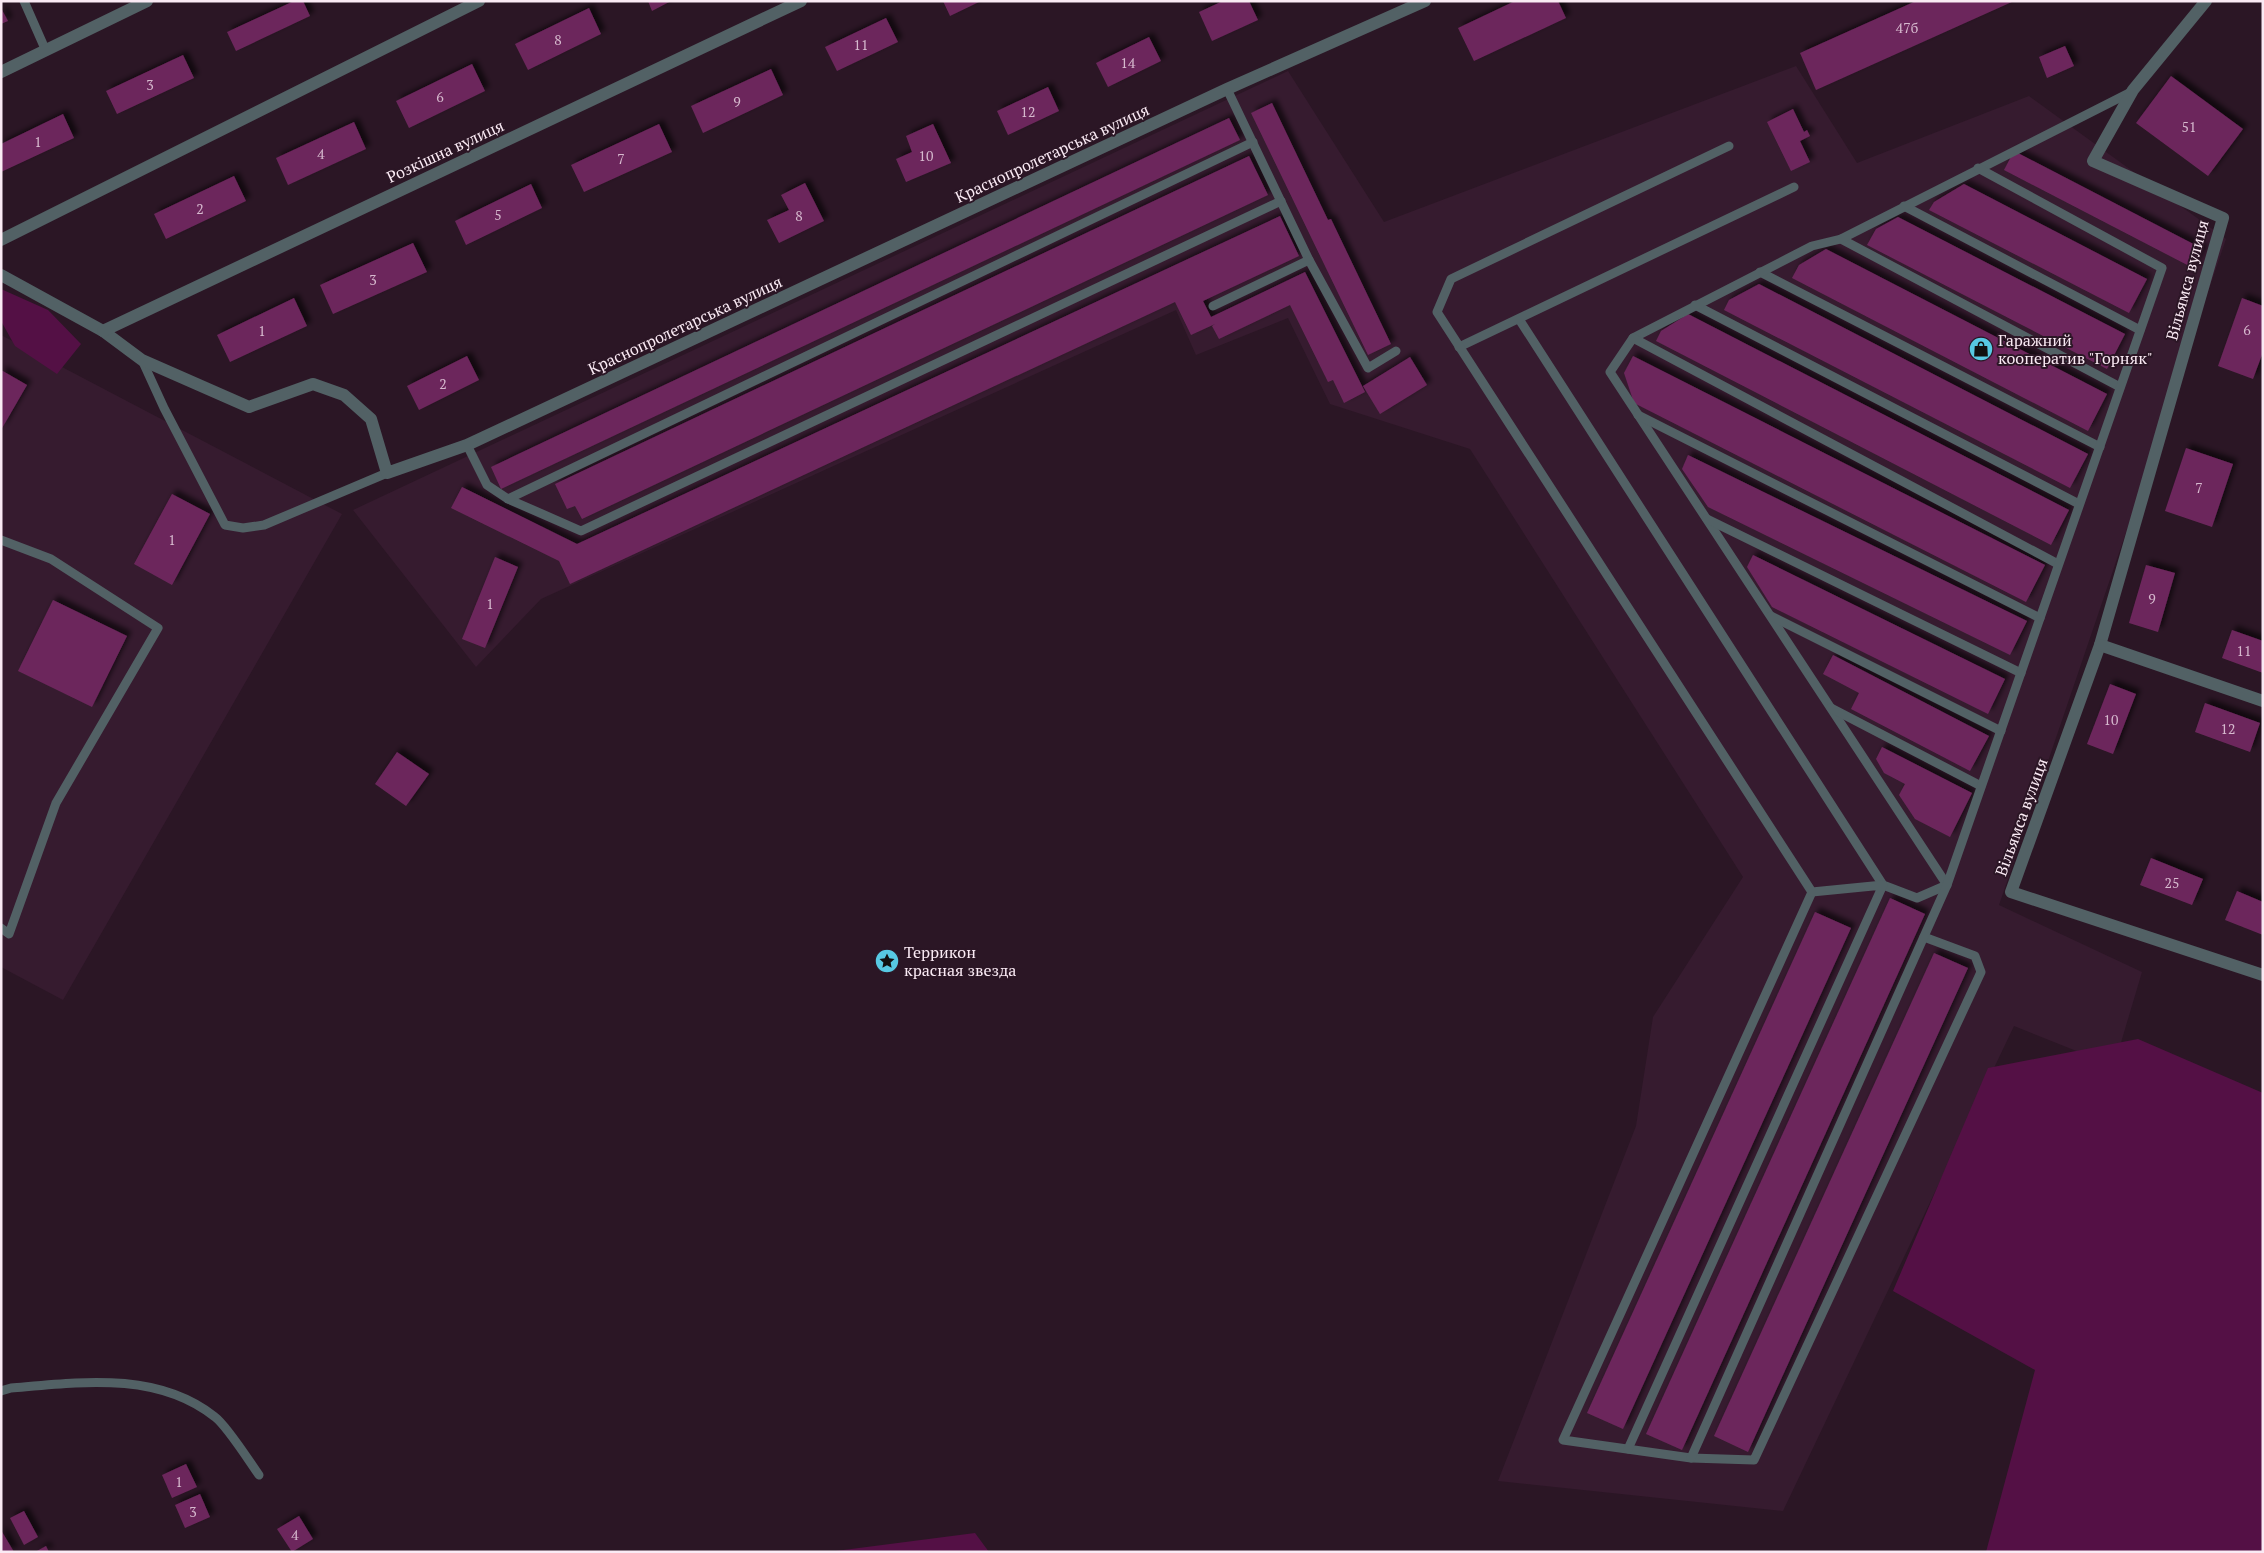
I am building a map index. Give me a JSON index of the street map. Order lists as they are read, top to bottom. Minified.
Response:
{"streets":{"street":["Розкішна вулиця","Краснопролетарська вулиця","Вільямса вулиця"]},"places":{"shop":["Гаражний кооператив \"Горняк\""],"place":["Террикон красная звезда"]},"house_numbers":["47б","8","11","14","3","6","9","12","51","1","4","10","7","2","5","8","3","6","1","2","7","1","9","1","11","10","12","25","1","3","4"]}
